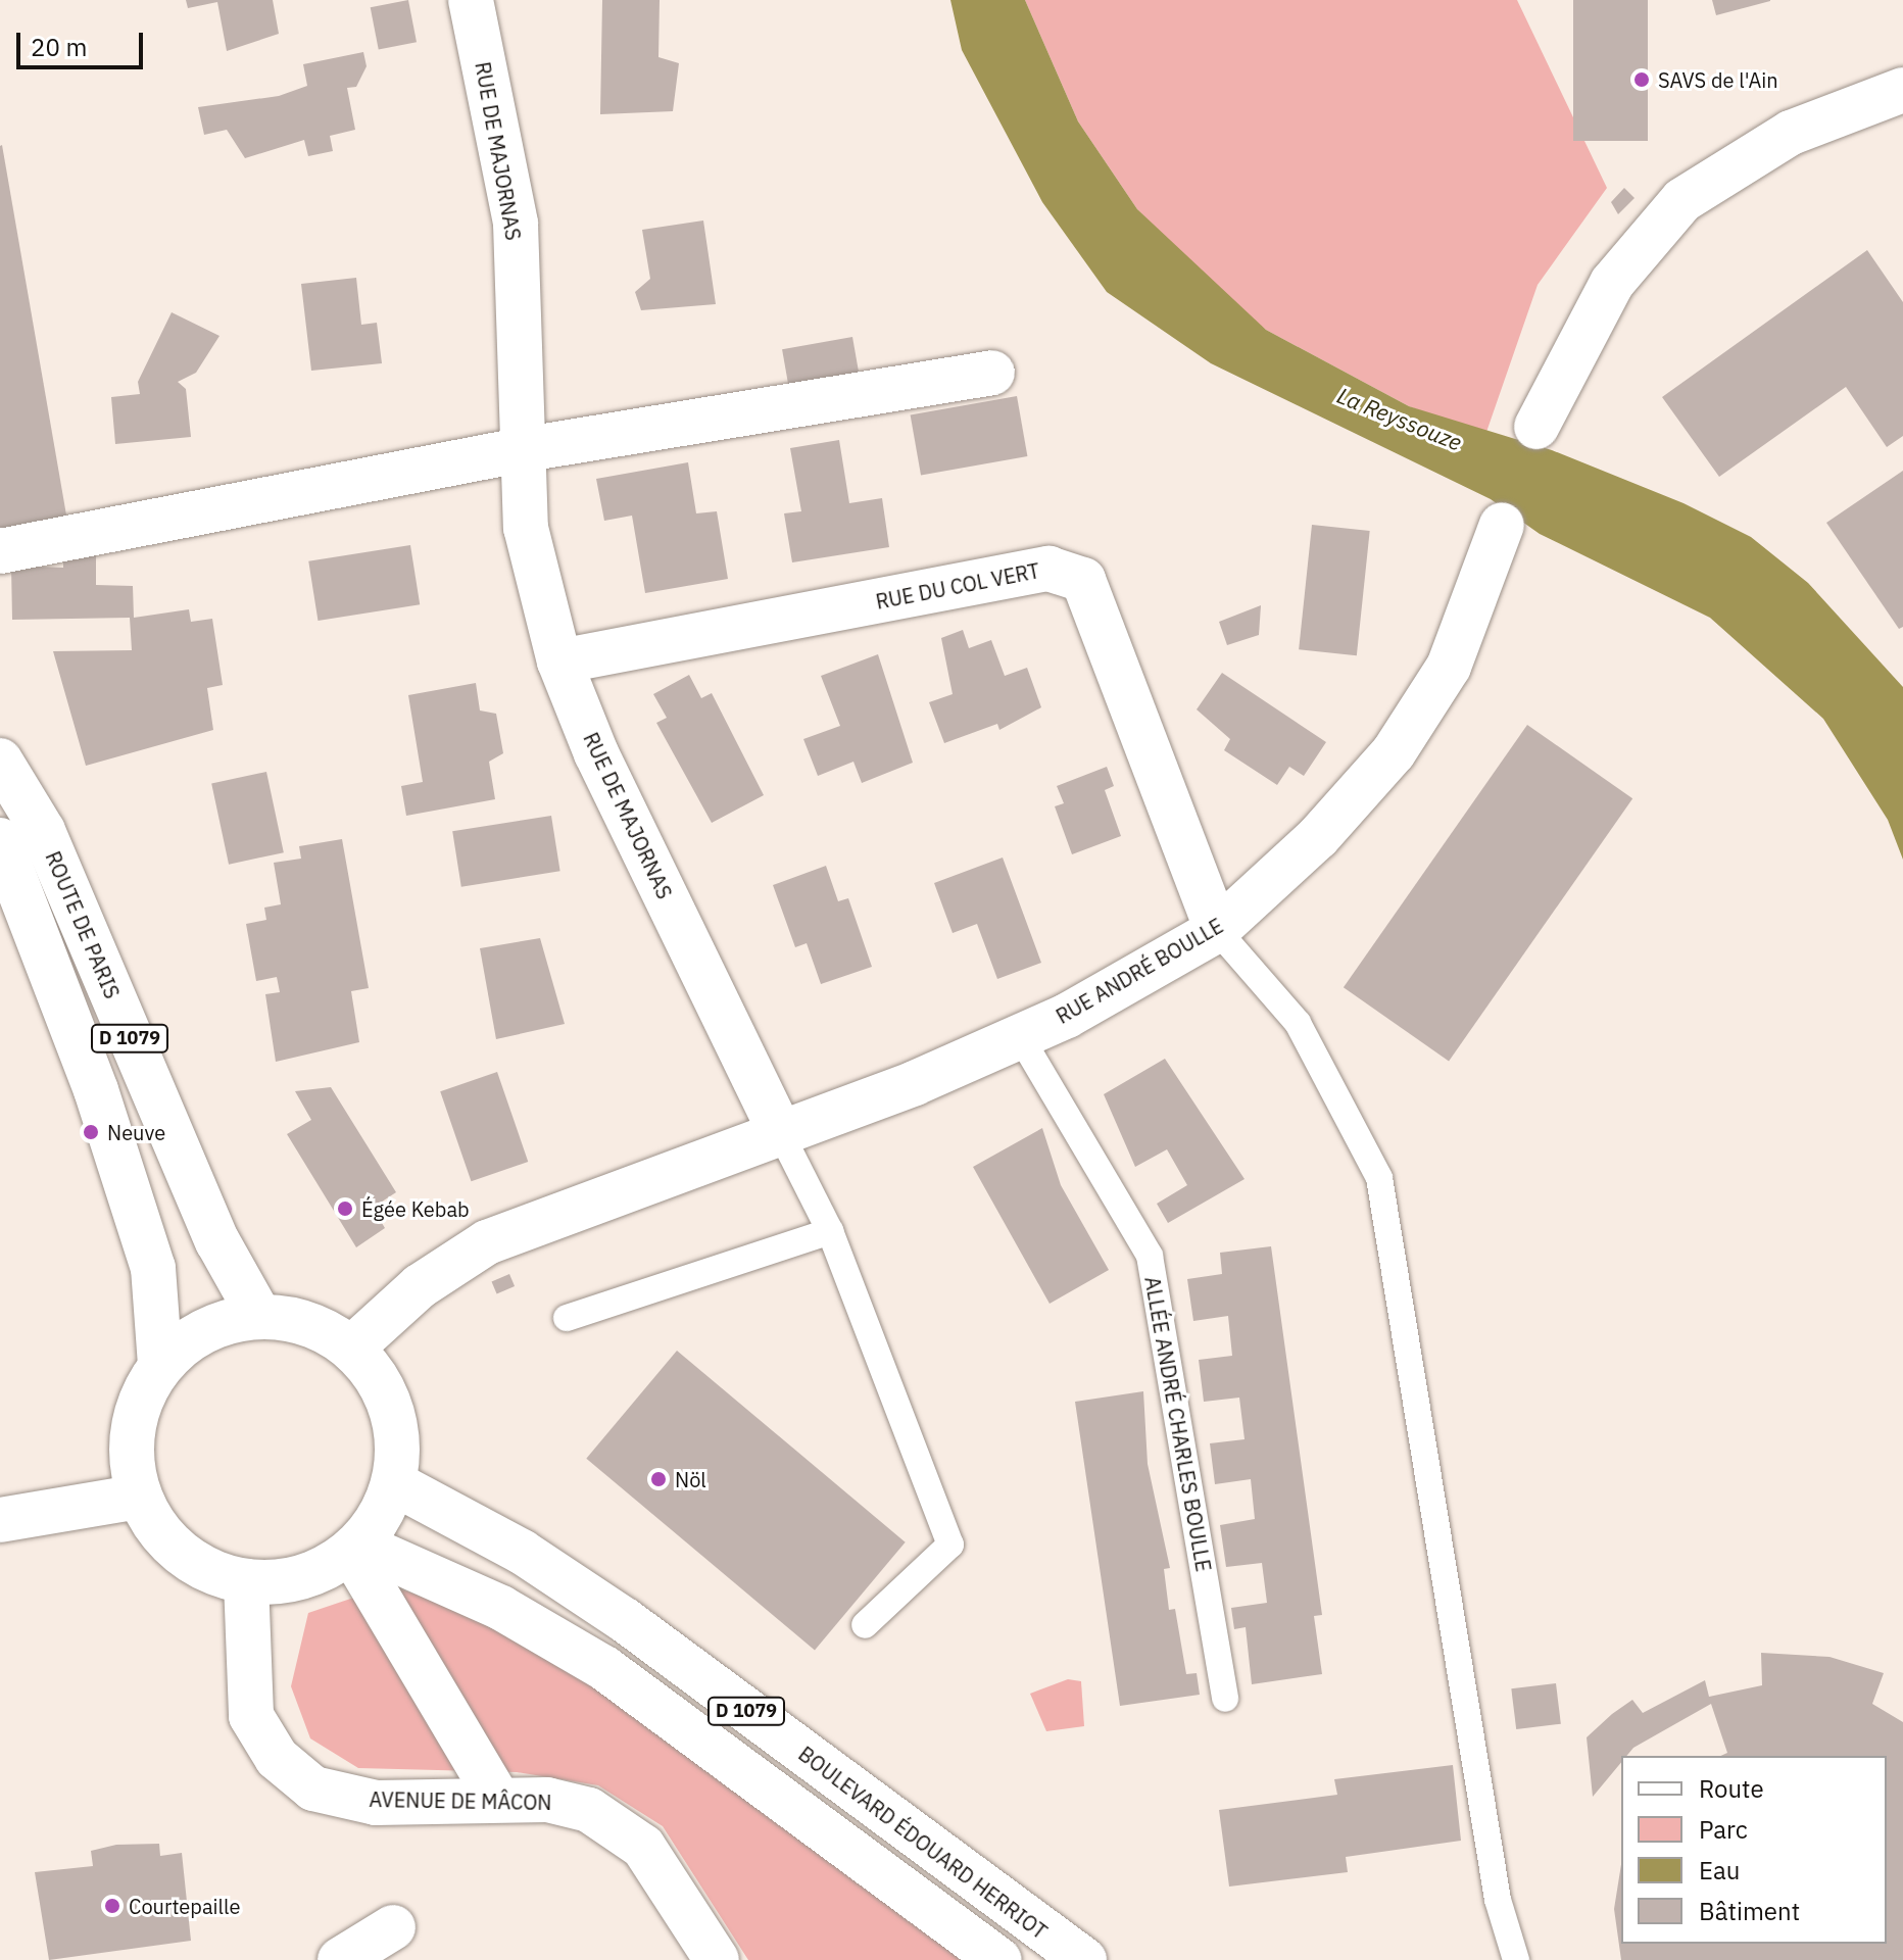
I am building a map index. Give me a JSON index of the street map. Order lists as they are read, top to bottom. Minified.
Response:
{"streets":{"street":["RUE DE MAJORNAS","RUE DU COL VERT","ROUTE DE PARIS","RUE ANDRÉ BOULLE","D 1079","AVENUE DE MÂCON","BOULEVARD ÉDOUARD HERRIOT"],"lane":["ALLÉE ANDRÉ CHARLES BOULLE"]},"crossings":[["RUE DE MAJORNAS","RUE DU COL VERT"],["RUE DE MAJORNAS","RUE ANDRÉ BOULLE"],["RUE DU COL VERT","RUE ANDRÉ BOULLE"],["ROUTE DE PARIS","D 1079"],["ROUTE DE PARIS","AVENUE DE MÂCON"],["ROUTE DE PARIS","BOULEVARD ÉDOUARD HERRIOT"],["RUE ANDRÉ BOULLE","ALLÉE ANDRÉ CHARLES BOULLE"],["D 1079","AVENUE DE MÂCON"],["D 1079","BOULEVARD ÉDOUARD HERRIOT"],["AVENUE DE MÂCON","BOULEVARD ÉDOUARD HERRIOT"]],"water":["La Reyssouze"],"places":["SAVS de l'Ain","Neuve","Égée Kebab","Nöl","Courtepaille"],"legend":["Route","Parc","Eau","Bâtiment"],"scale_bar":"20 m"}
